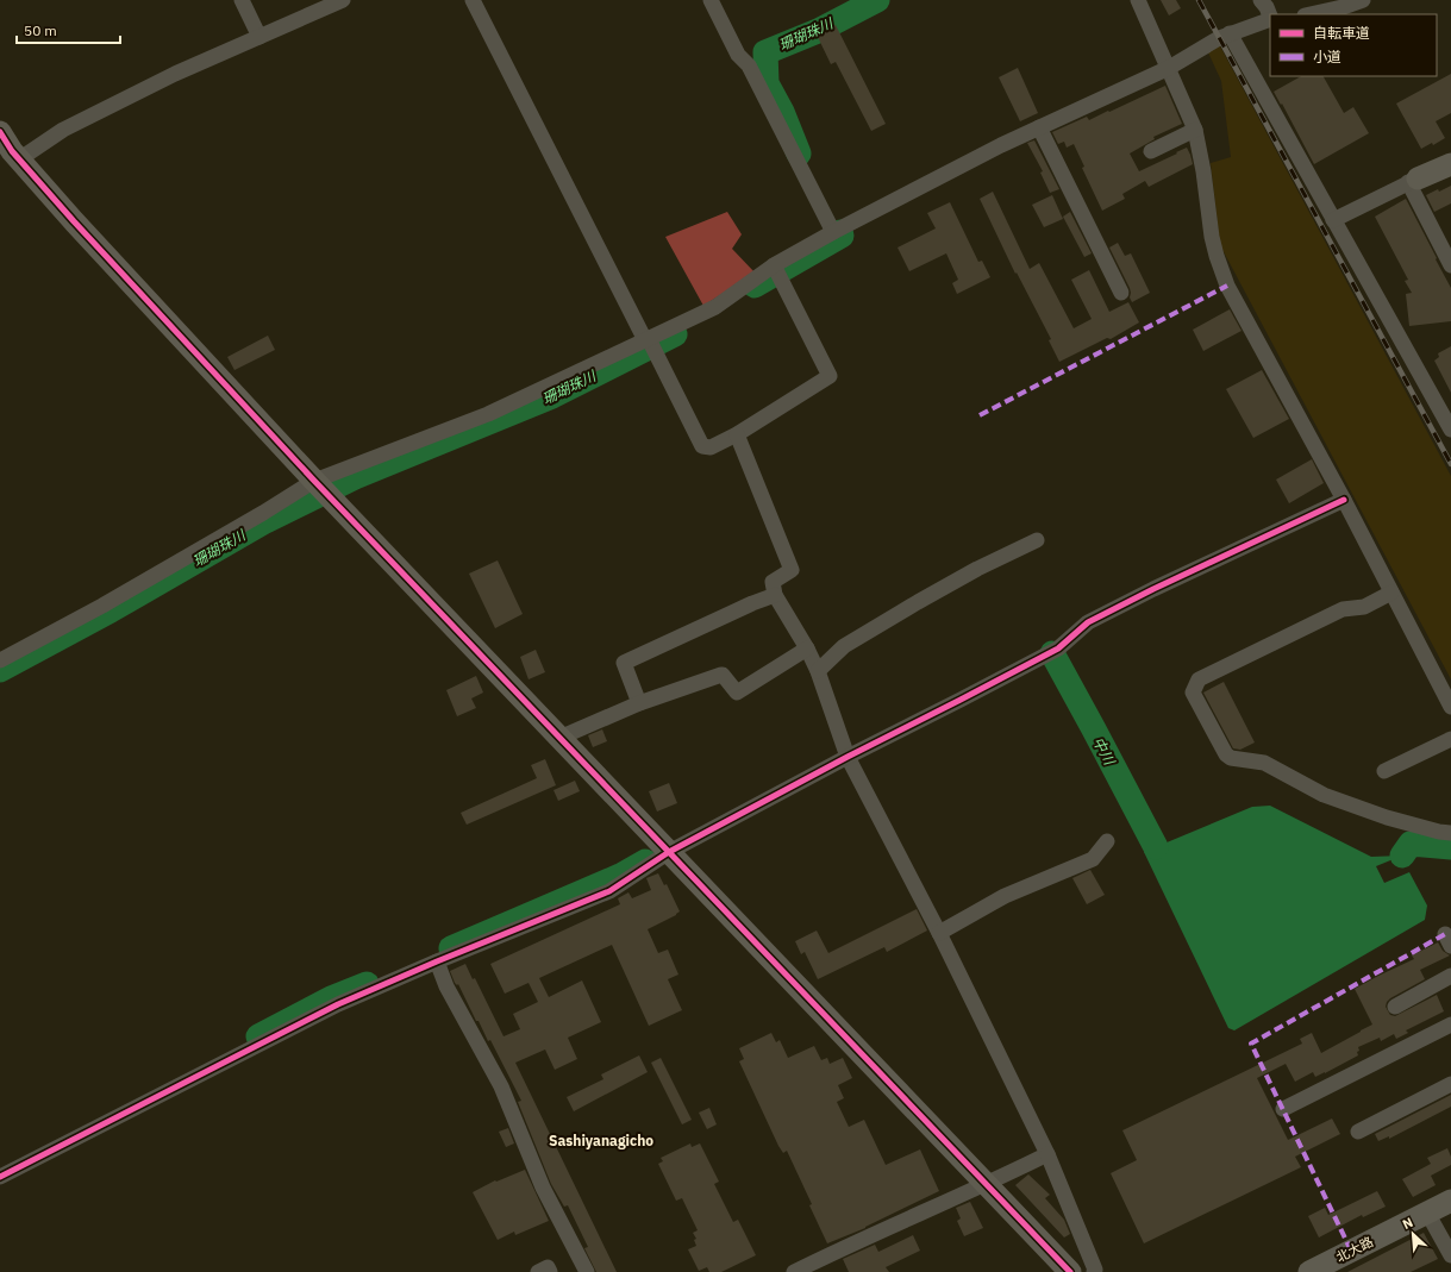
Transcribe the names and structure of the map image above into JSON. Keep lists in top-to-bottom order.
{
  "streets": {
    "street": ["北大路"]
  },
  "districts": ["Sashiyanagicho"],
  "water": ["珊瑚珠川", "中川"],
  "legend": ["自転車道", "小道"],
  "scale_bar": "50 m",
  "north": "top left"
}
